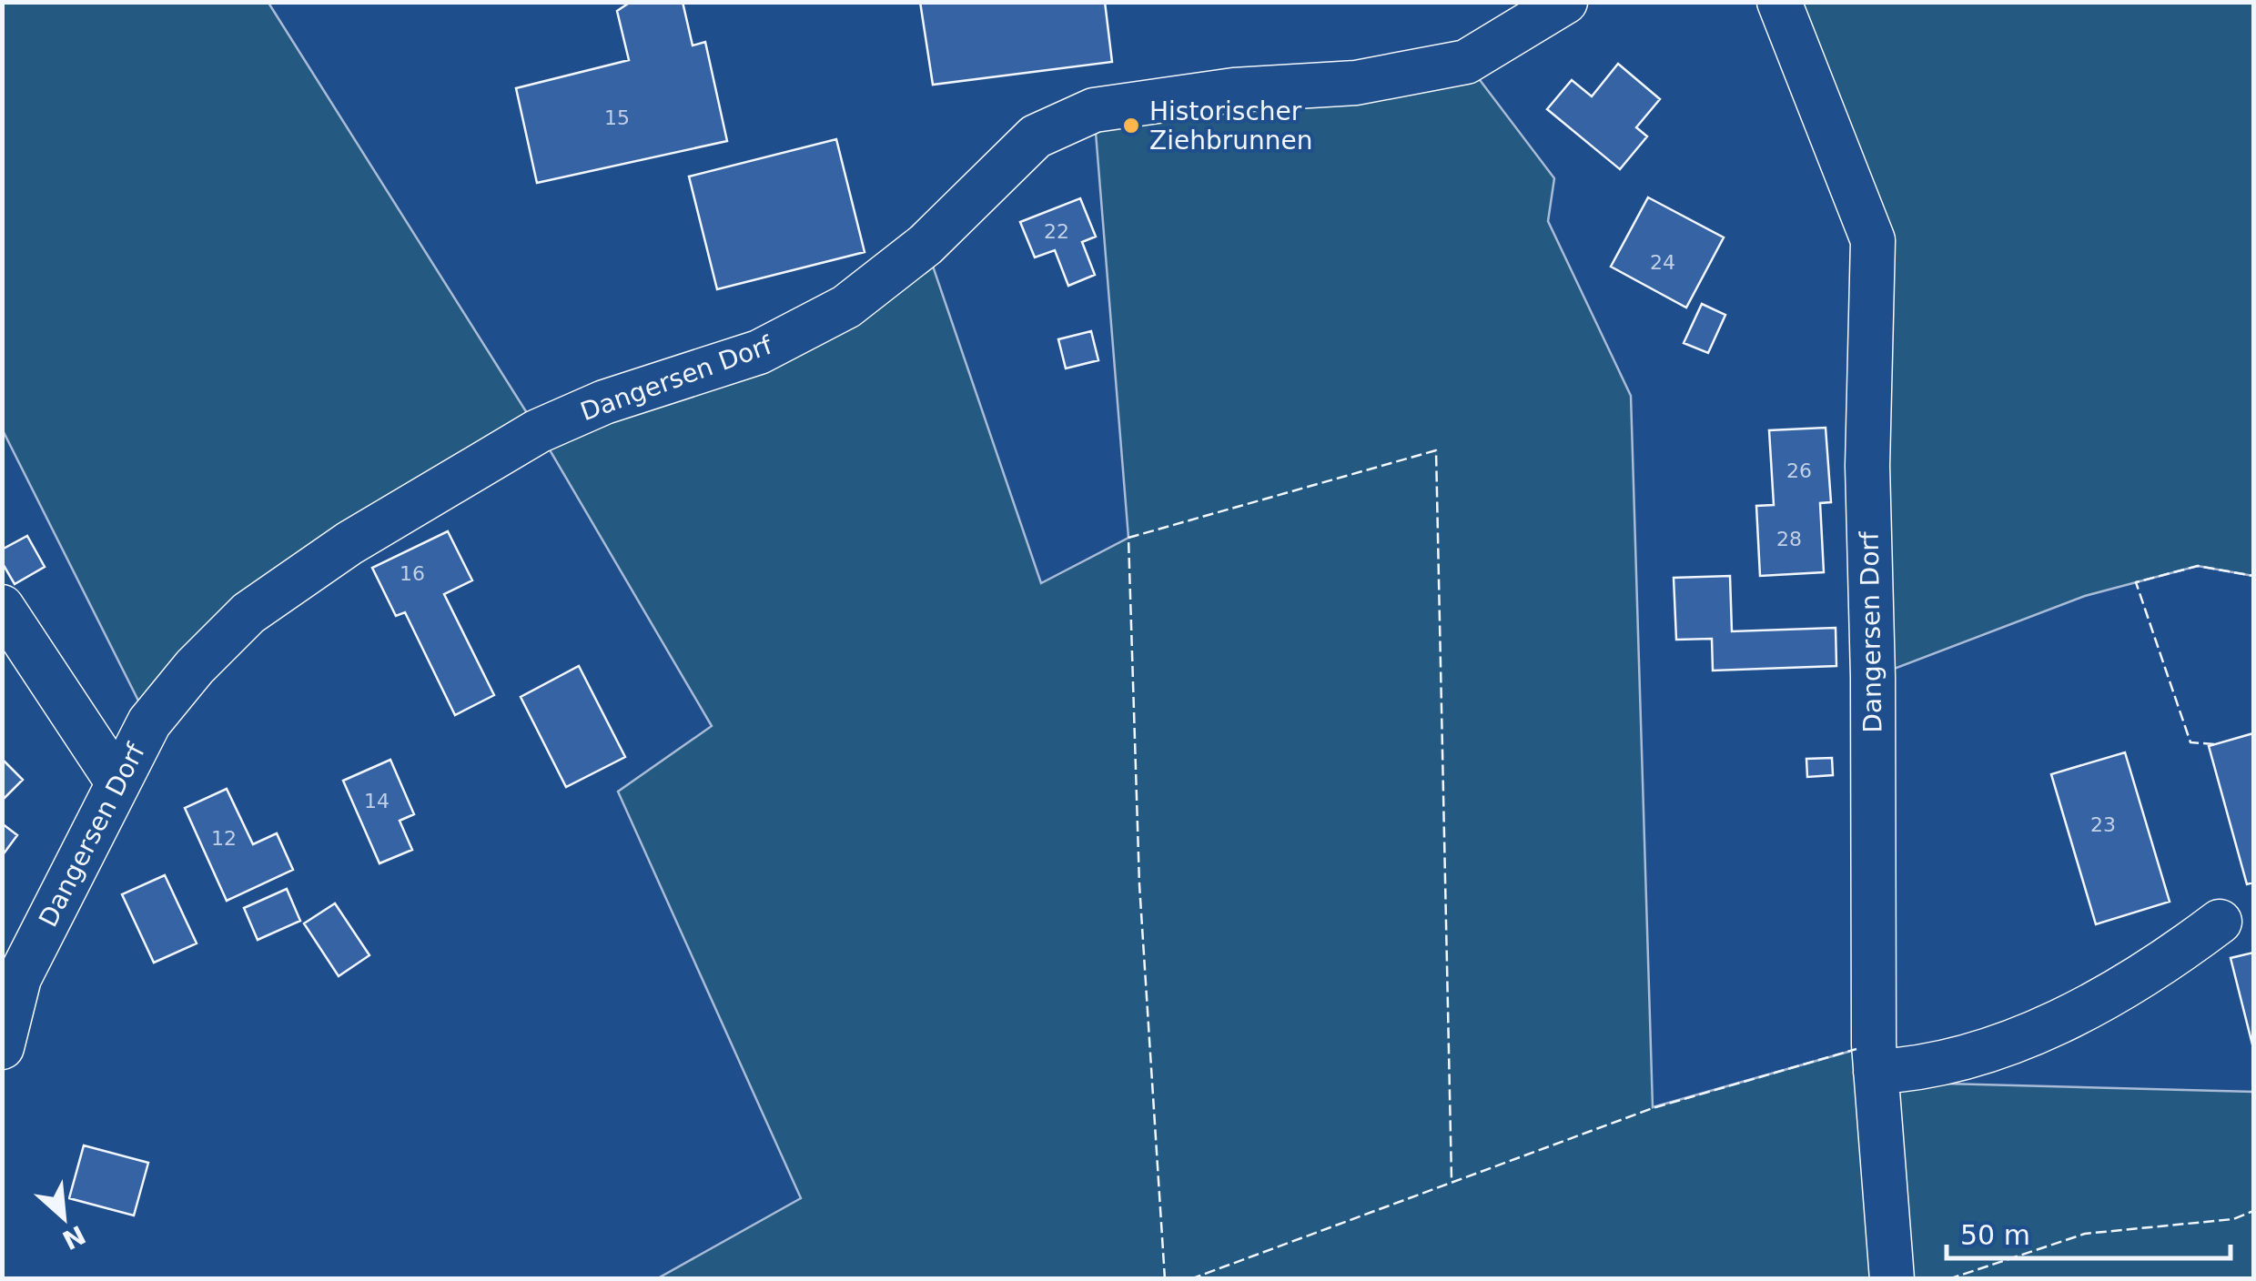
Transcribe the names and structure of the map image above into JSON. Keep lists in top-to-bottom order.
{
  "streets": {
    "street": ["Dangersen Dorf"]
  },
  "places": ["Historischer Ziehbrunnen"],
  "house_numbers": [
    "15",
    "22",
    "24",
    "26",
    "28",
    "16",
    "14",
    "23",
    "12"
  ],
  "scale_bar": "50 m",
  "north": "bottom right"
}
